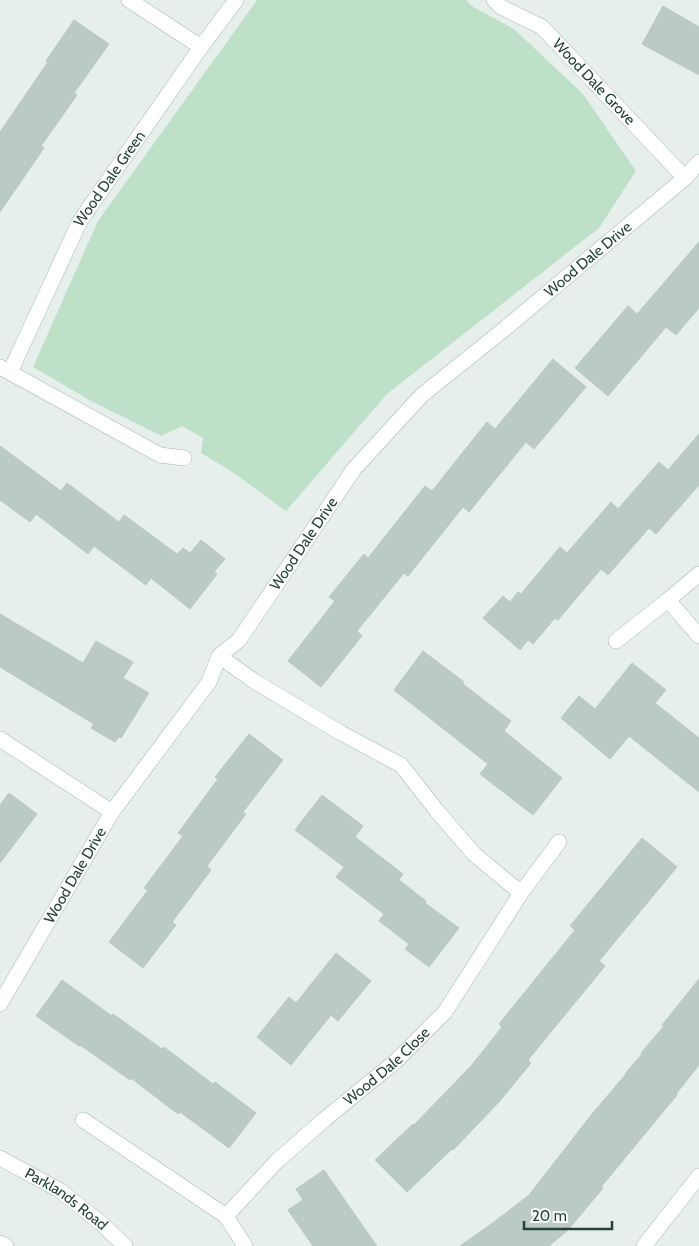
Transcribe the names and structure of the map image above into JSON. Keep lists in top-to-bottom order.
{
  "streets": {
    "street": [
      "Wood Dale Grove",
      "Wood Dale Green",
      "Wood Dale Drive",
      "Wood Dale Close",
      "Parklands Road"
    ]
  },
  "crossings": [
    ["Wood Dale Grove", "Wood Dale Drive"]
  ],
  "scale_bar": "20 m"
}
